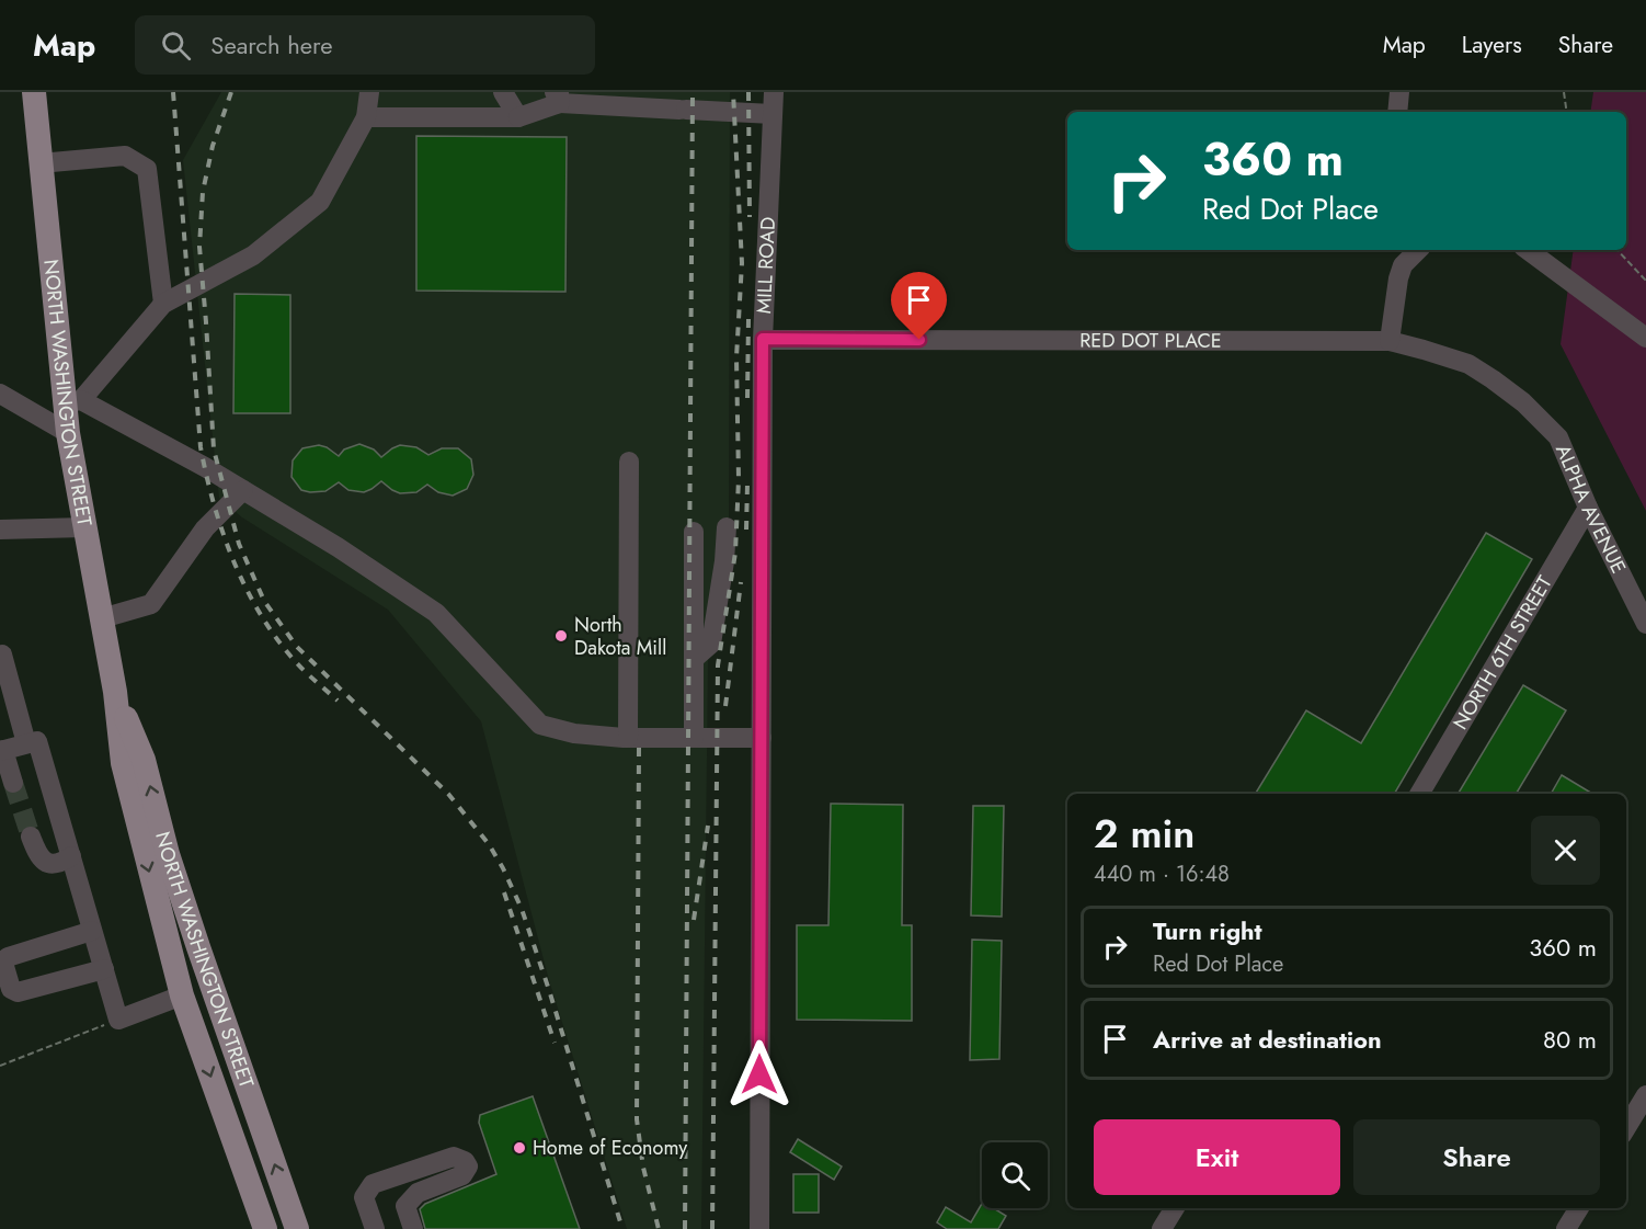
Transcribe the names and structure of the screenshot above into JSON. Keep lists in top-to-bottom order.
{
  "streets": {
    "main road": ["NORTH WASHINGTON STREET"],
    "street": [
      "MILL ROAD",
      "RED DOT PLACE",
      "ALPHA AVENUE",
      "NORTH 6TH STREET"
    ]
  },
  "crossings": [
    ["MILL ROAD", "RED DOT PLACE"],
    ["RED DOT PLACE", "ALPHA AVENUE"],
    ["ALPHA AVENUE", "NORTH 6TH STREET"]
  ],
  "places": ["North Dakota Mill", "Home of Economy"],
  "page": {
    "header": "Map",
    "search": "Search here",
    "nav": ["Map", "Layers", "Share"],
    "turn": ["360 m", "Red Dot Place"],
    "heading": ["2 min", "440 m · 16:48"],
    "list": [
      {
        "name": "Turn right",
        "note": "Red Dot Place",
        "value": "360 m"
      },
      {
        "name": "Arrive at destination",
        "value": "80 m"
      }
    ],
    "buttons": ["Exit", "Share"]
  }
}
